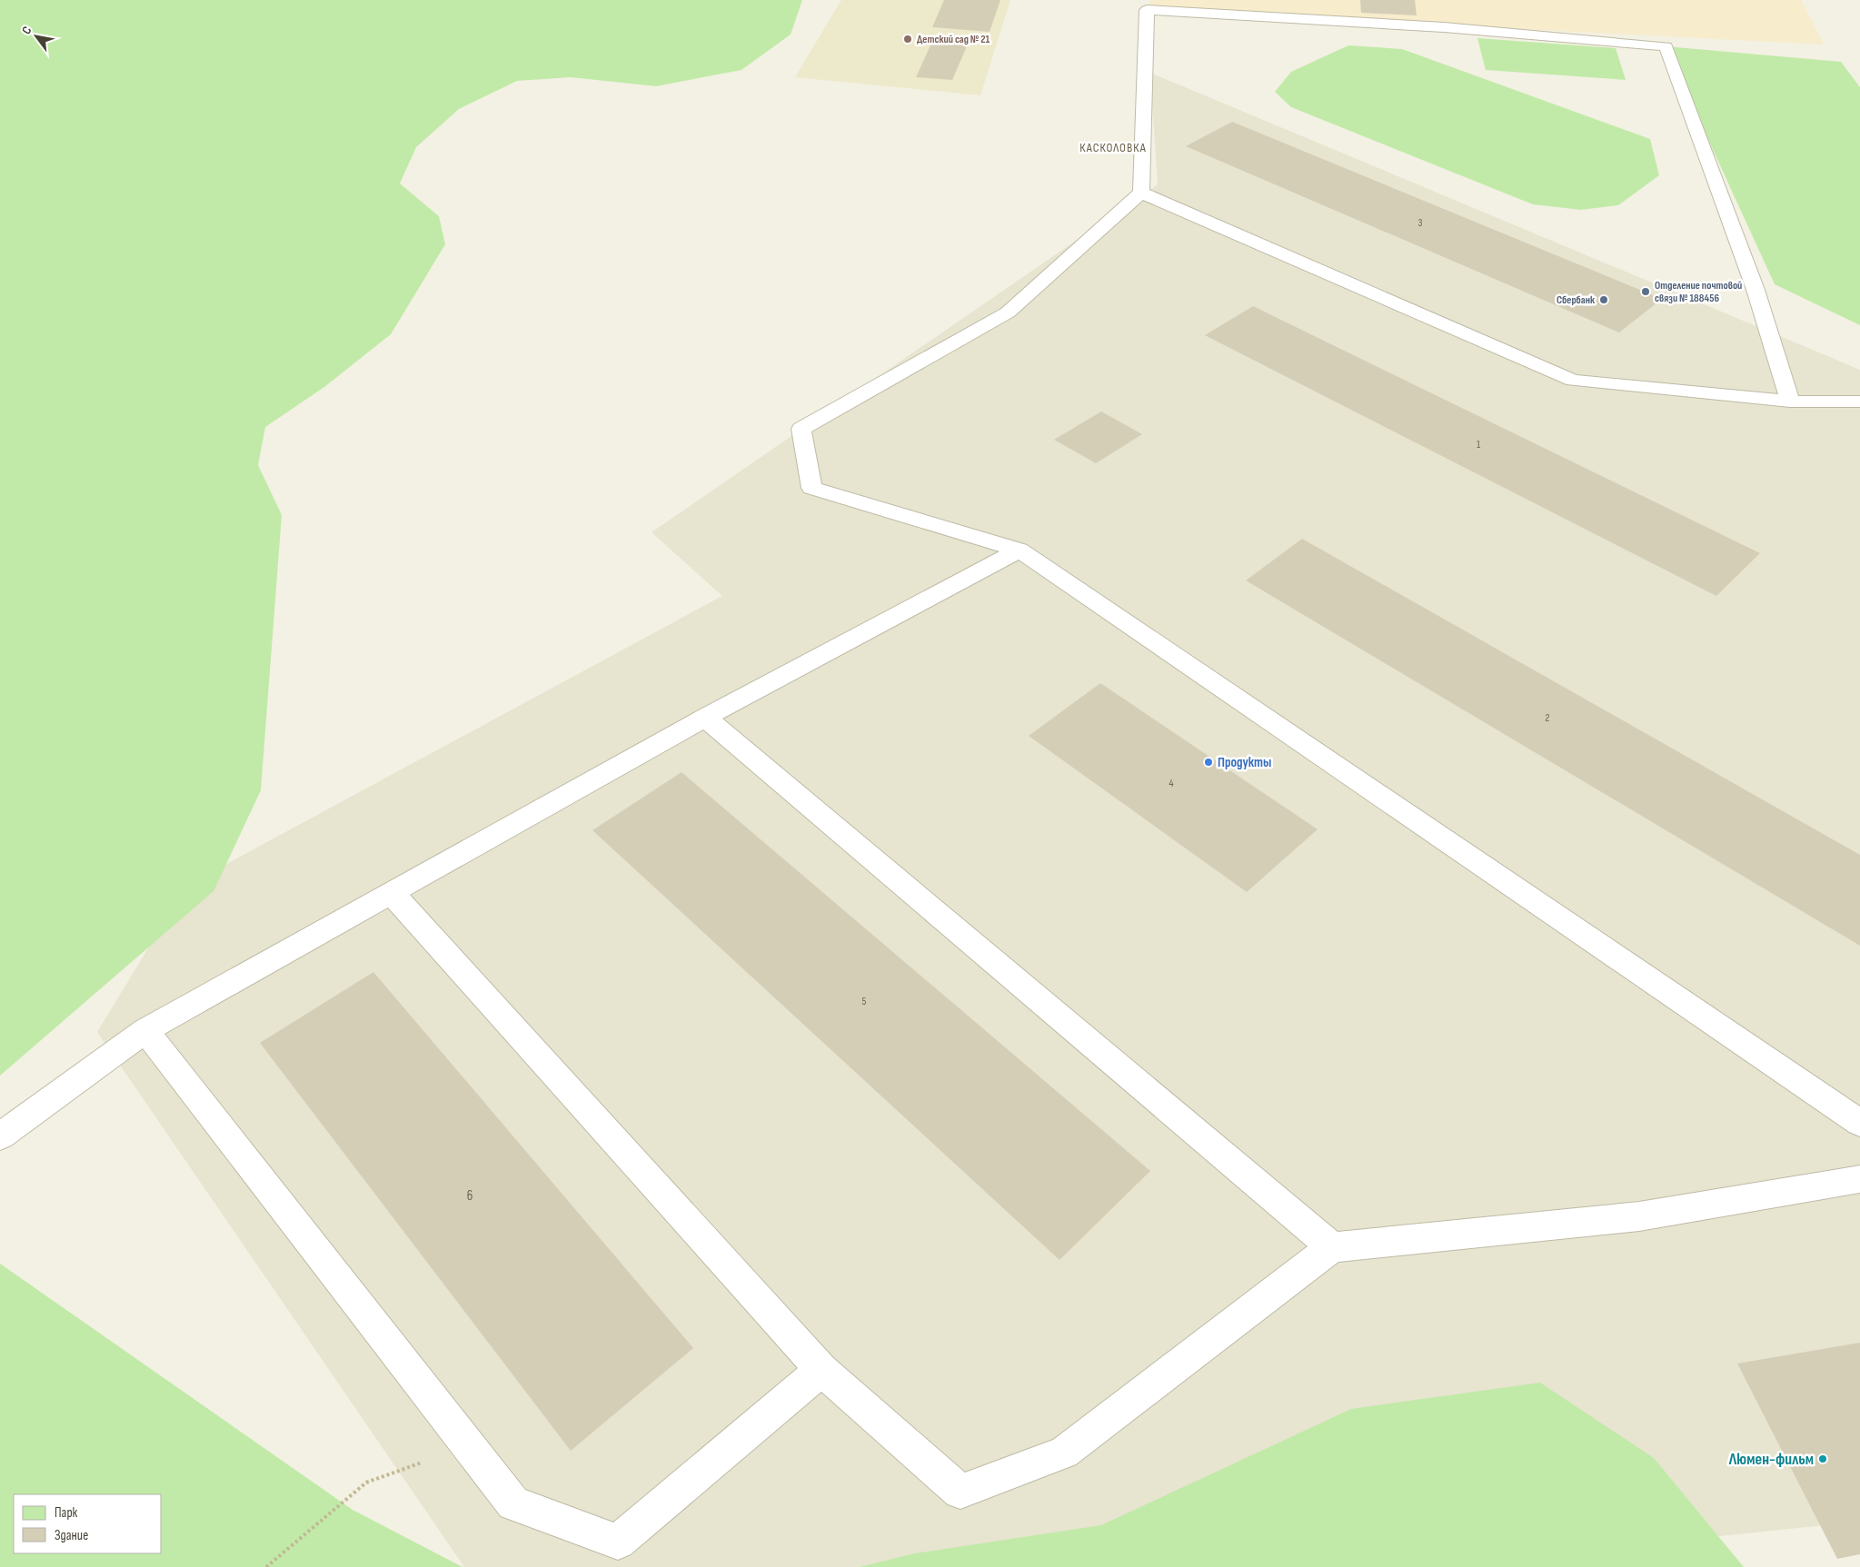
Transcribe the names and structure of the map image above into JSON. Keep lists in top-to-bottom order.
{
  "districts": ["КАСКОЛОВКА"],
  "places": [
    "Детский сад № 21",
    "Отделение почтовой связи № 188456",
    "Сбербанк",
    "Продукты",
    "Люмен-фильм"
  ],
  "house_numbers": [
    "3",
    "1",
    "2",
    "4",
    "5",
    "6"
  ],
  "legend": ["Парк", "Здание"],
  "north": "top left"
}
